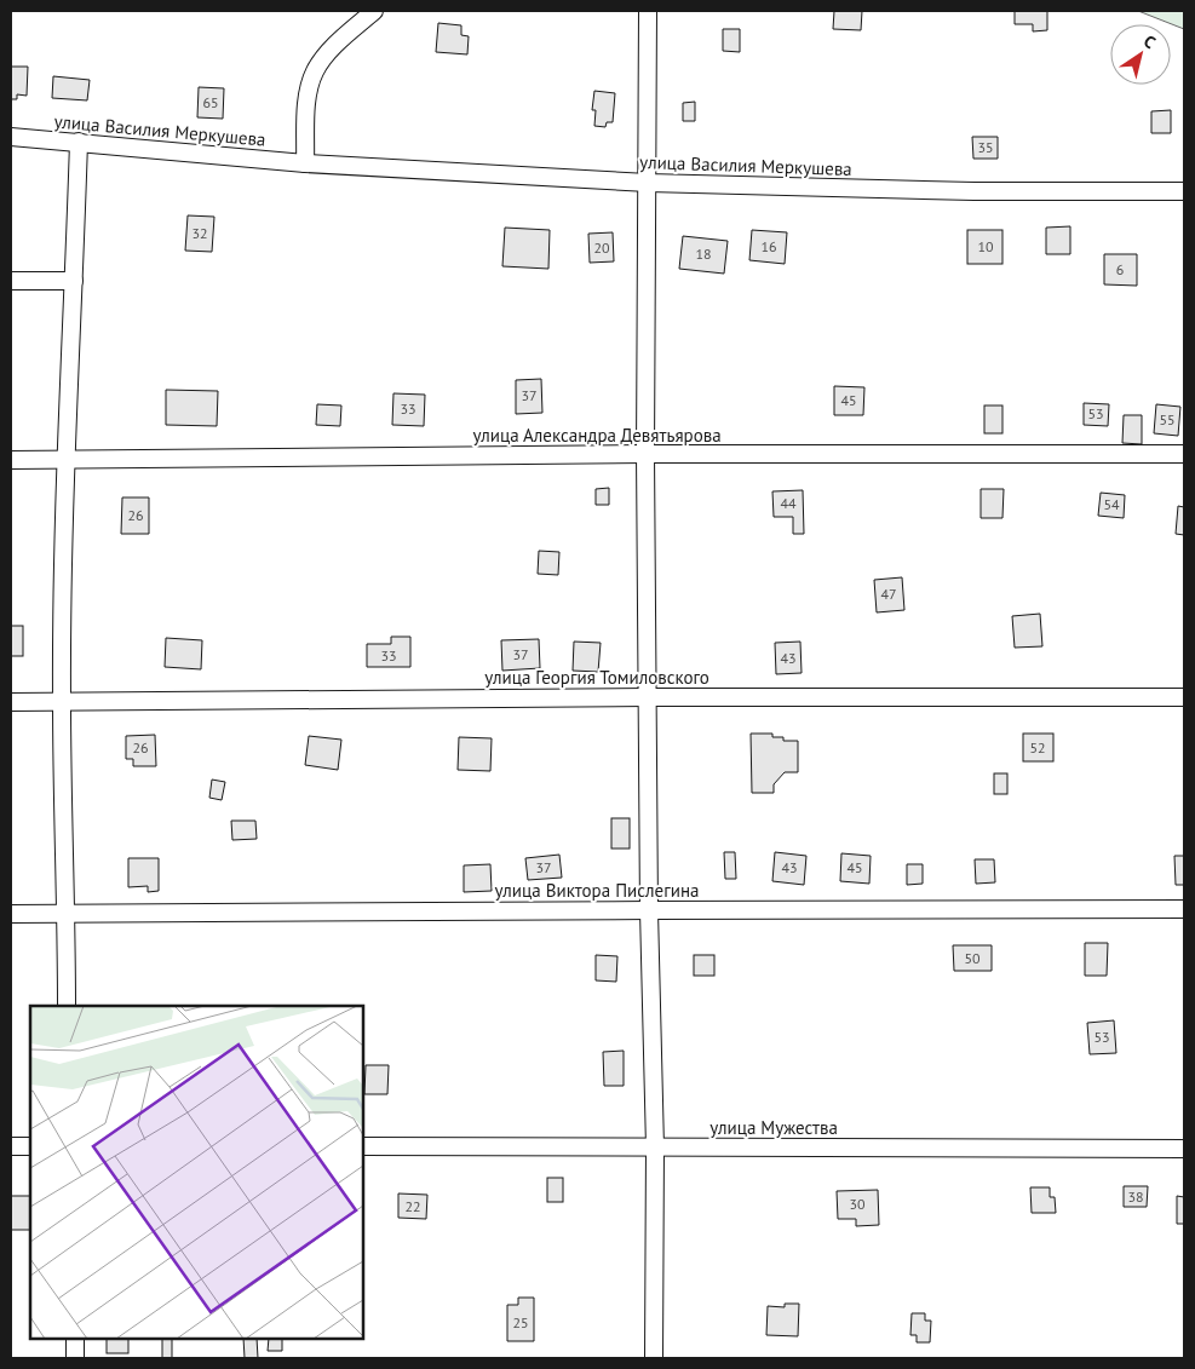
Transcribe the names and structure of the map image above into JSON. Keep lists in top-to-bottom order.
{
  "streets": {
    "street": [
      "улица Василия Меркушева",
      "улица Александра Девятьярова",
      "улица Георгия Томиловского",
      "улица Виктора Пислегина",
      "улица Мужества"
    ]
  },
  "house_numbers": [
    "65",
    "35",
    "32",
    "16",
    "10",
    "20",
    "18",
    "6",
    "37",
    "45",
    "33",
    "53",
    "55",
    "44",
    "54",
    "26",
    "47",
    "37",
    "33",
    "43",
    "26",
    "52",
    "37",
    "43",
    "45",
    "50",
    "53",
    "38",
    "30",
    "22",
    "25"
  ],
  "north": "top right"
}
